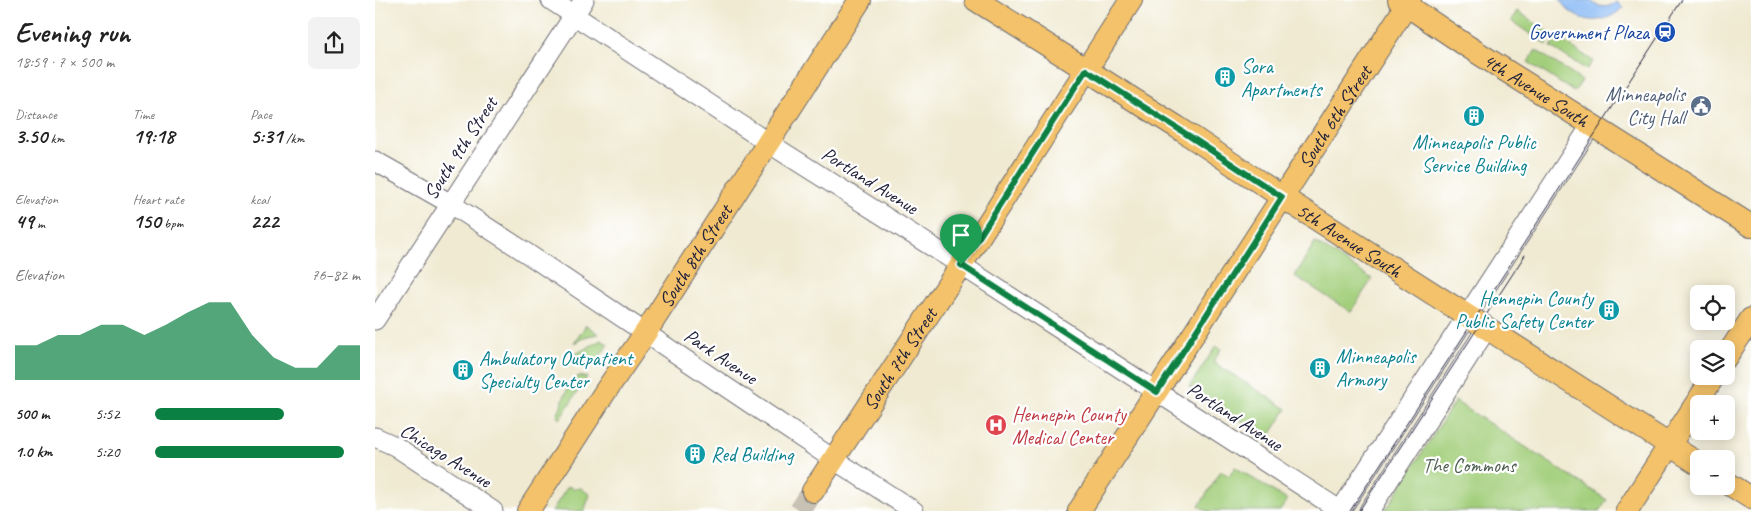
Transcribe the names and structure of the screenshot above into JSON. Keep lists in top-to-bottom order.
{
  "streets": {
    "main road": [
      "4th Avenue South",
      "South 6th Street",
      "5th Avenue South",
      "South 8th Street",
      "South 7th Street"
    ],
    "street": [
      "South 9th Street",
      "Portland Avenue",
      "Park Avenue",
      "Chicago Avenue"
    ]
  },
  "crossings": [
    ["4th Avenue South", "South 6th Street"],
    ["South 6th Street", "Portland Avenue"],
    ["South 6th Street", "5th Avenue South"],
    ["South 9th Street", "Portland Avenue"],
    ["South 9th Street", "Park Avenue"],
    ["Portland Avenue", "South 8th Street"],
    ["Portland Avenue", "South 7th Street"],
    ["5th Avenue South", "South 7th Street"],
    ["South 8th Street", "Park Avenue"],
    ["Park Avenue", "South 7th Street"]
  ],
  "parks": ["The Commons"],
  "places": {
    "station": ["Government Plaza"],
    "building": [
      "Sora Apartments",
      "Minneapolis Public Service Building",
      "Hennepin County Public Safety Center",
      "Minneapolis Armory",
      "Ambulatory Outpatient Specialty Center",
      "Red Building"
    ],
    "public building": ["Minneapolis City Hall"],
    "hospital": ["Hennepin County Medical Center"]
  },
  "page": {
    "heading": ["Evening run", "18:59 · 7 × 500 m"],
    "stats": [
      ["Distance", "3.50 km"],
      ["Time", "19:18"],
      ["Pace", "5:31 /km"],
      ["Elevation", "49 m"],
      ["Heart rate", "150 bpm"],
      ["kcal", "222"]
    ],
    "chart": ["Elevation", "76–82 m"],
    "map_buttons": ["+", "−"],
    "list": [
      {
        "name": "500 m",
        "note": "5:52"
      },
      {
        "name": "1.0 km",
        "note": "5:20"
      }
    ]
  }
}
